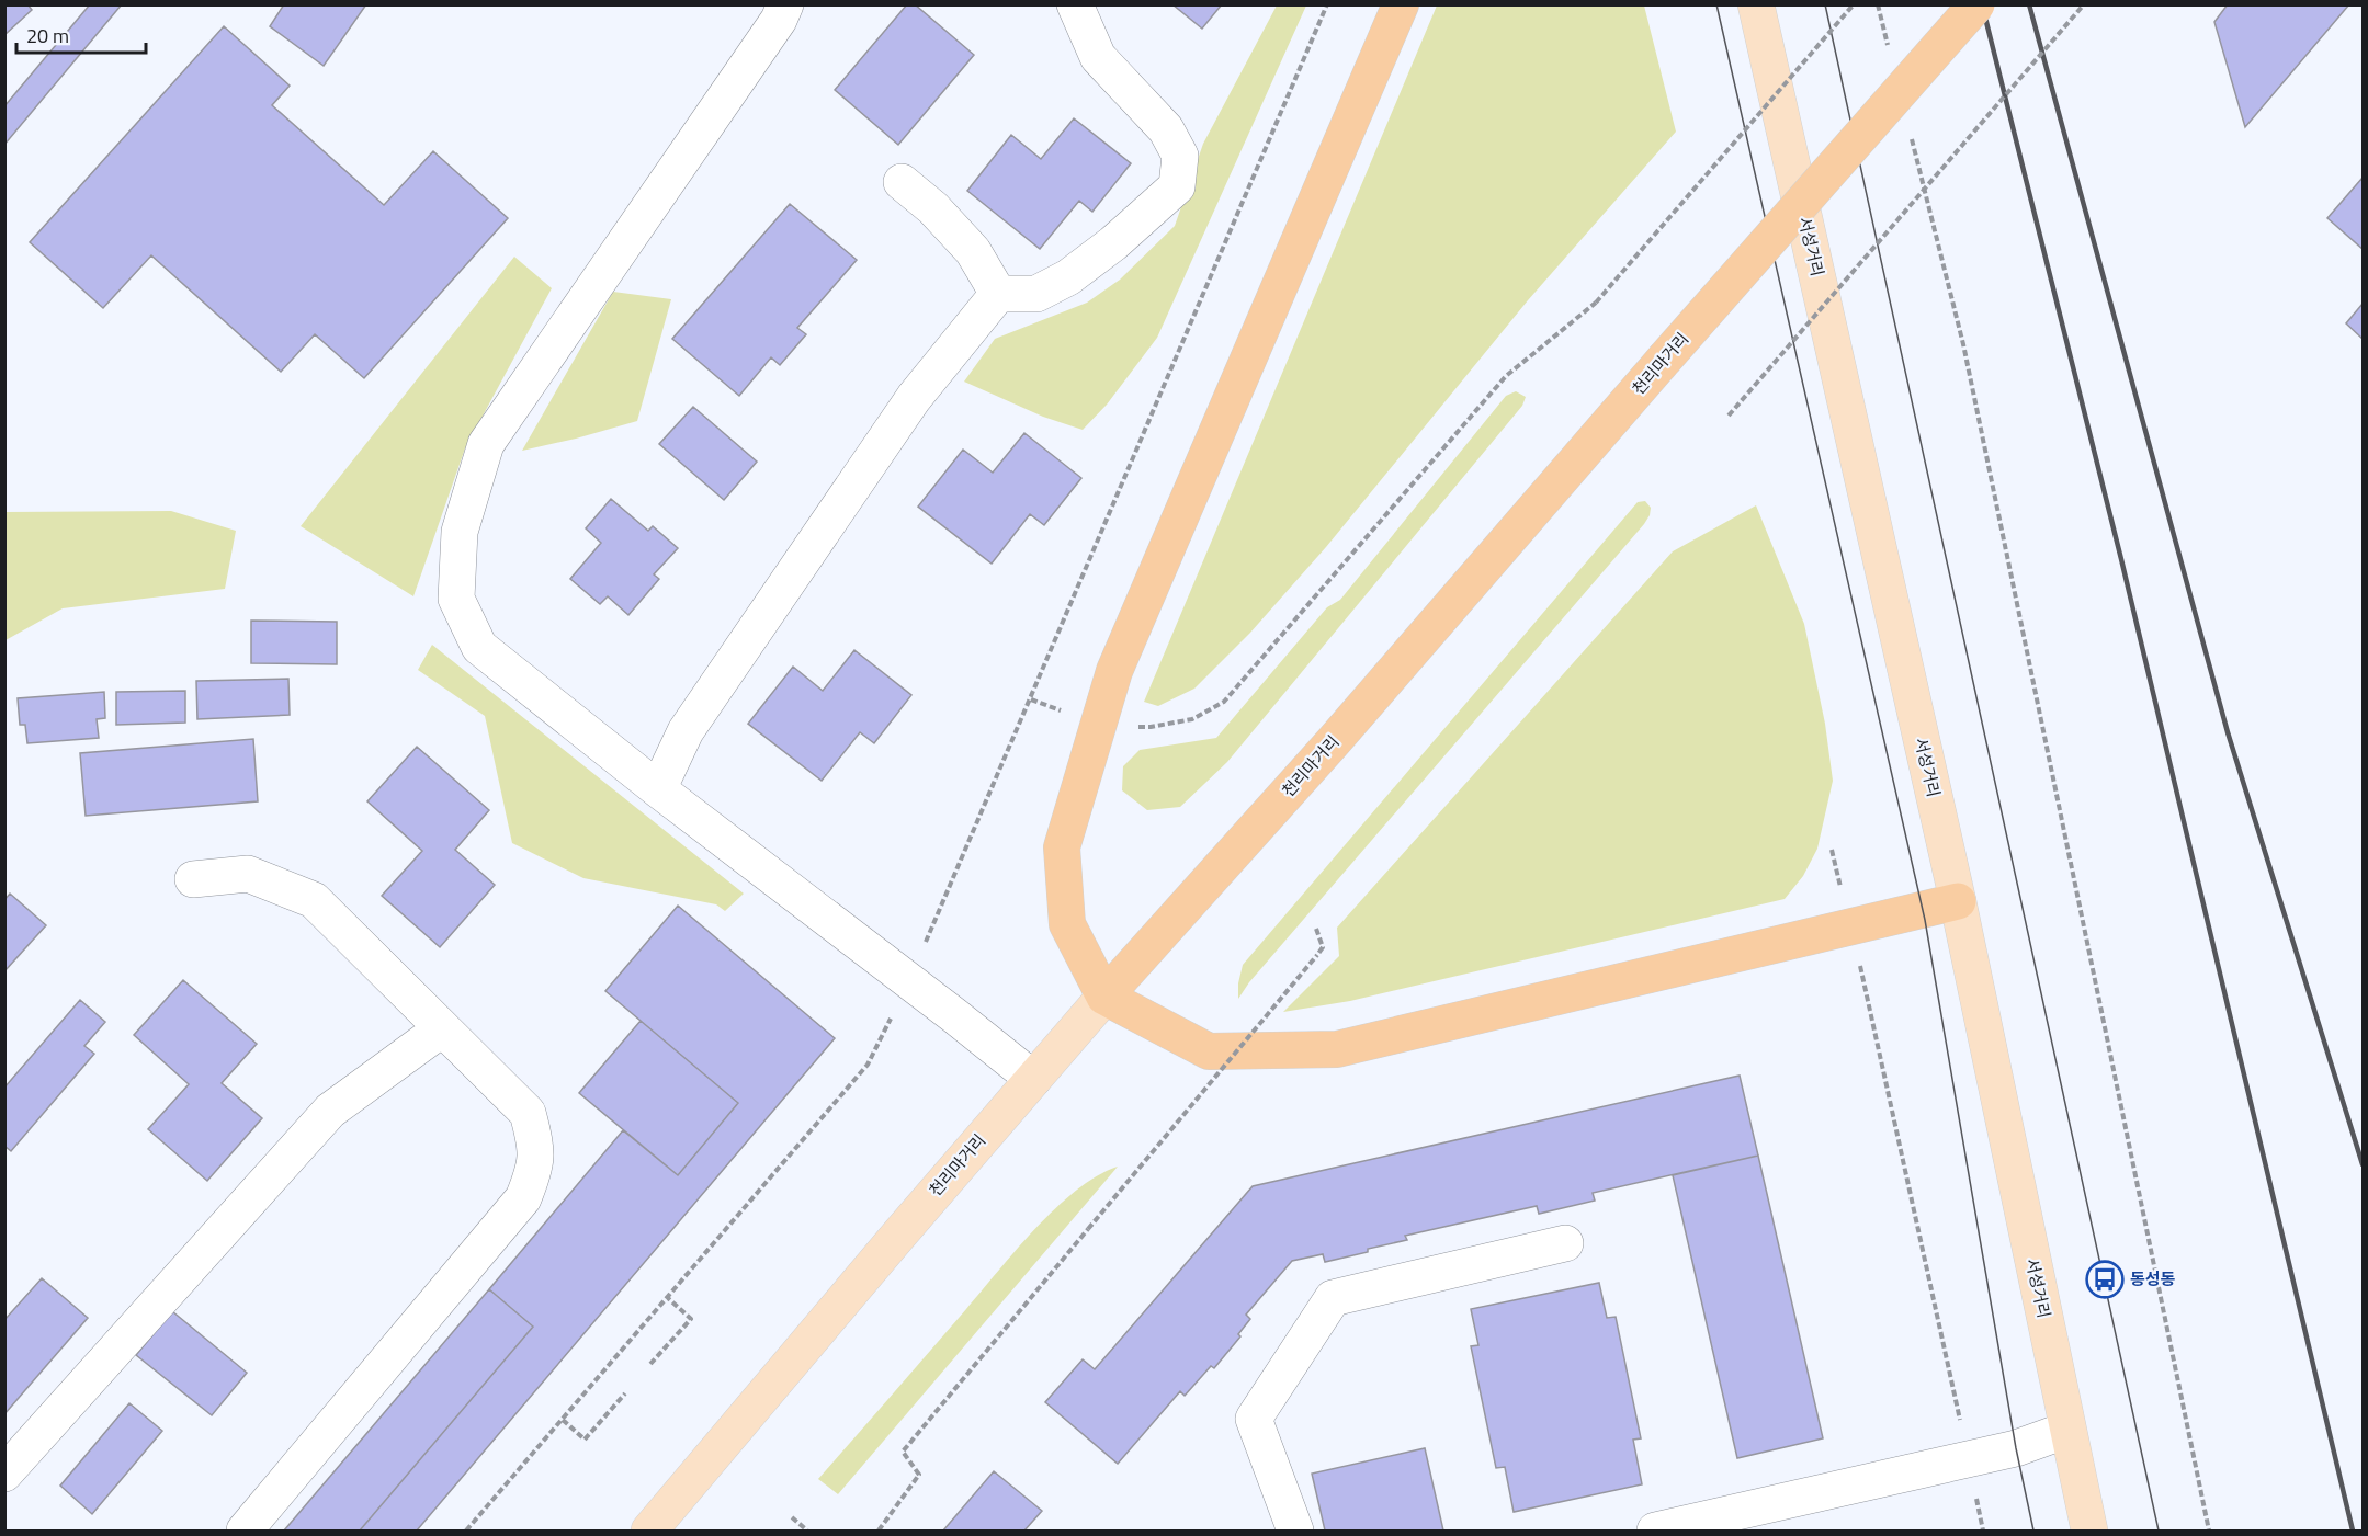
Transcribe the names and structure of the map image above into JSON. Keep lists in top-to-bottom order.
{
  "streets": {
    "highway": ["천리마거리"],
    "main road": ["서성거리"]
  },
  "places": {
    "bus stop": ["동성동"]
  },
  "scale_bar": "20 m"
}
